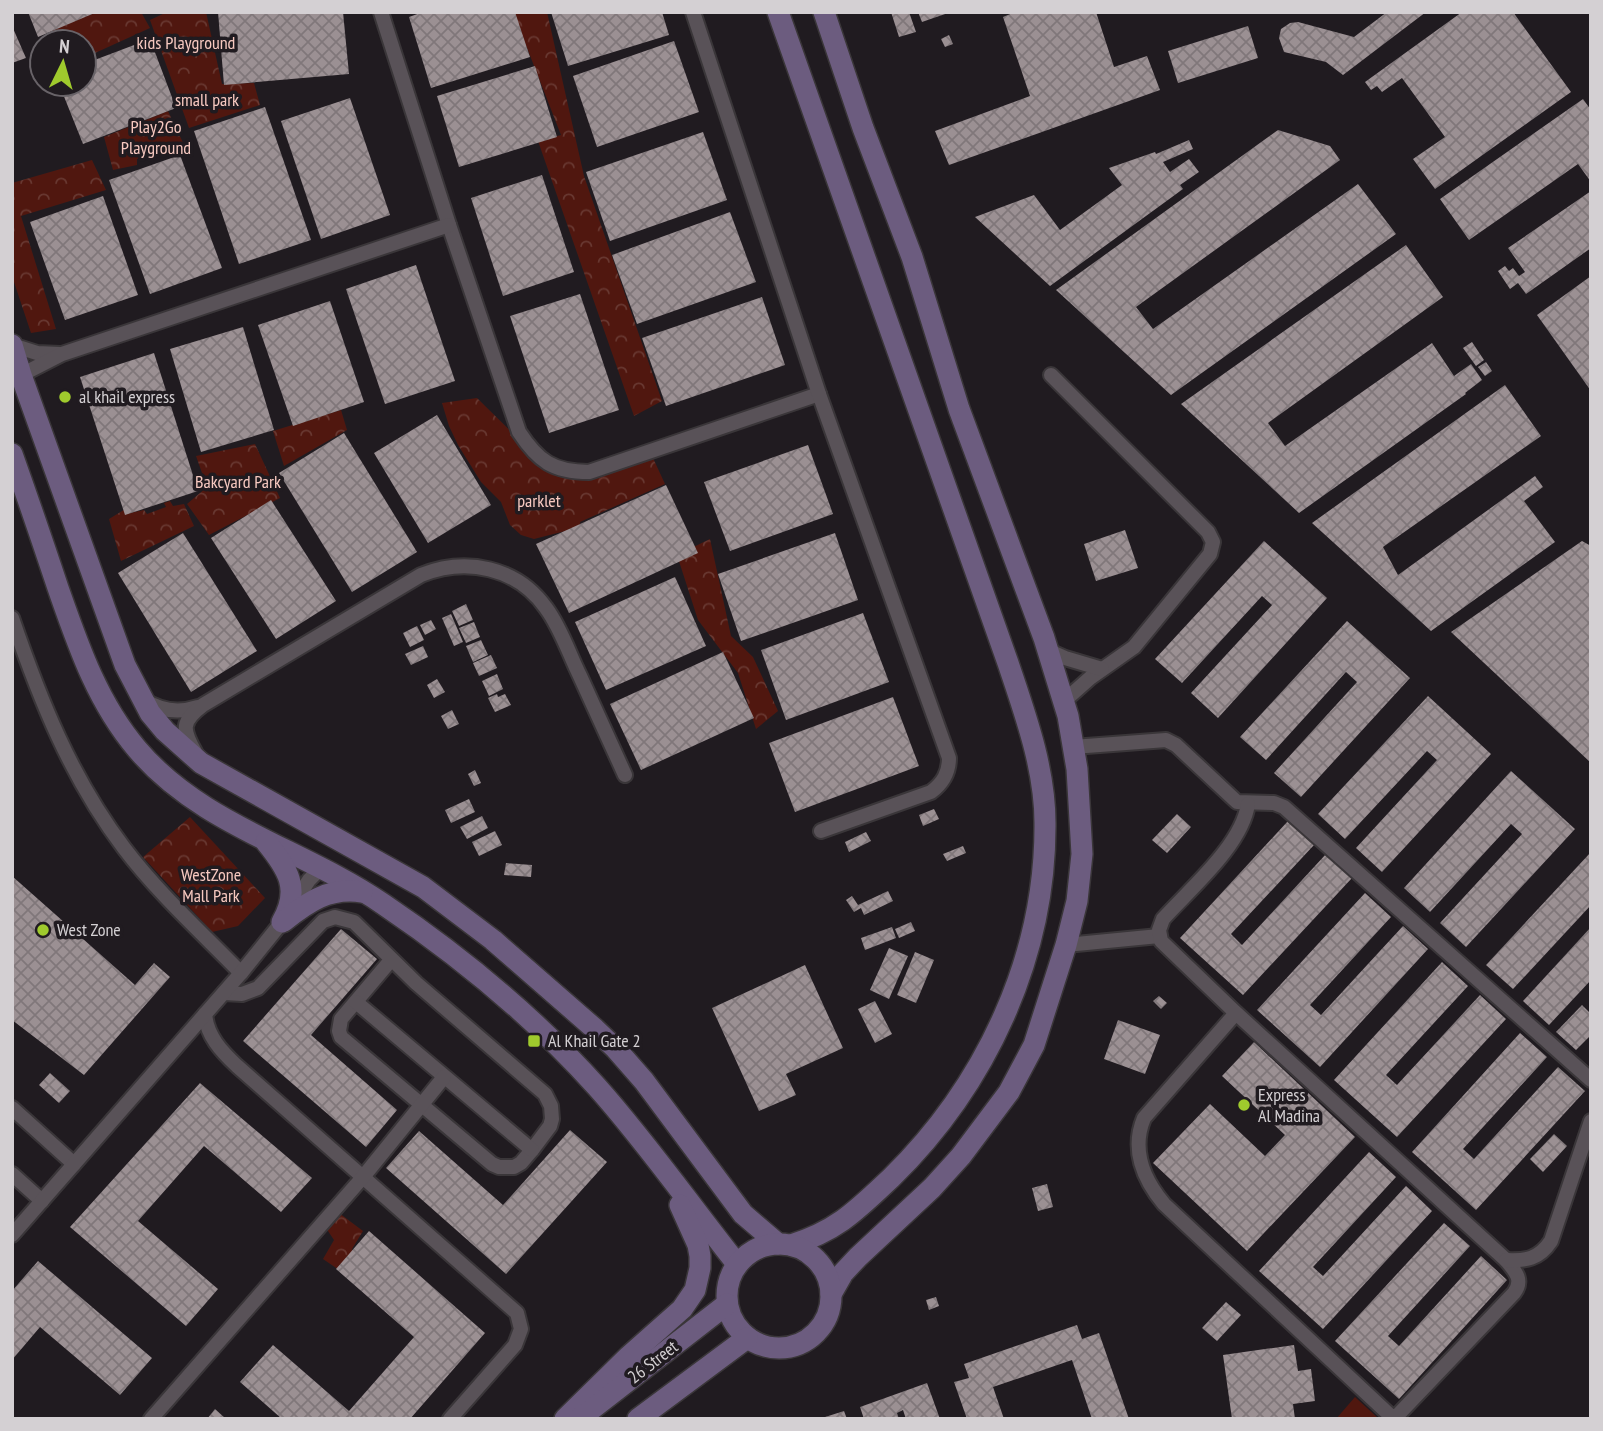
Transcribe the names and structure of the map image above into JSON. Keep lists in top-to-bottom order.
{
  "streets": {
    "street": ["26 Street"]
  },
  "parks": [
    "kids Playground",
    "small park",
    "Play2Go Playground",
    "Bakcyard Park",
    "parklet",
    "WestZone Mall Park"
  ],
  "places": {
    "other": ["al khail express", "West Zone", "Express Al Madina"],
    "transit": ["Al Khail Gate 2"]
  },
  "north": "top"
}
